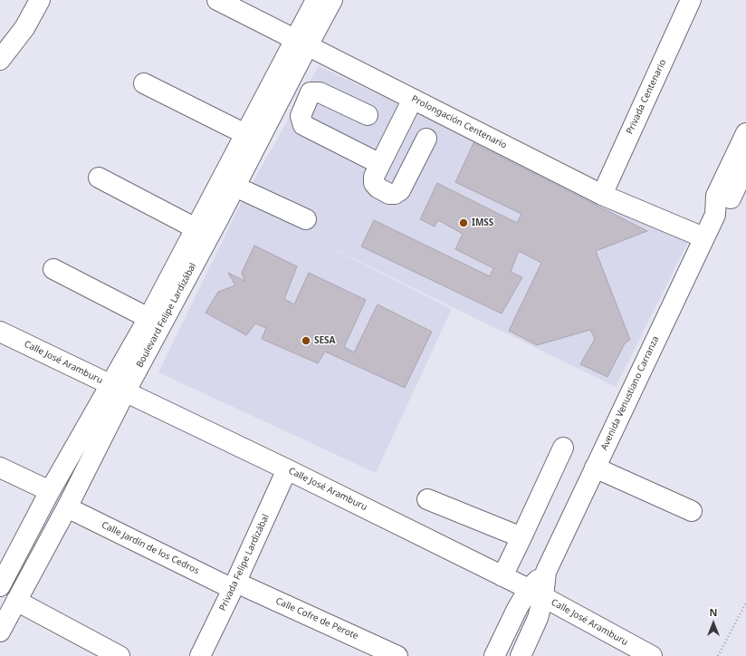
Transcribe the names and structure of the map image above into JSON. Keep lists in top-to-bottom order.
{
  "streets": {
    "street": [
      "Privada Centenario",
      "Prolongación Centenario",
      "Boulevard Felipe Lardizábal",
      "Calle José Aramburu",
      "Avenida Venustiano Carranza",
      "Calle Jardín de los Cedros",
      "Privada Felipe Lardizábal",
      "Calle Cofre de Perote"
    ]
  },
  "crossings": [
    ["Privada Centenario", "Prolongación Centenario"],
    ["Prolongación Centenario", "Boulevard Felipe Lardizábal"],
    ["Prolongación Centenario", "Avenida Venustiano Carranza"],
    ["Boulevard Felipe Lardizábal", "Calle José Aramburu"],
    ["Boulevard Felipe Lardizábal", "Calle Jardín de los Cedros"],
    ["Calle José Aramburu", "Avenida Venustiano Carranza"],
    ["Calle José Aramburu", "Privada Felipe Lardizábal"],
    ["Calle Jardín de los Cedros", "Privada Felipe Lardizábal"],
    ["Calle Jardín de los Cedros", "Calle Cofre de Perote"],
    ["Privada Felipe Lardizábal", "Calle Cofre de Perote"]
  ],
  "places": ["IMSS", "SESA"],
  "north": "top"
}
